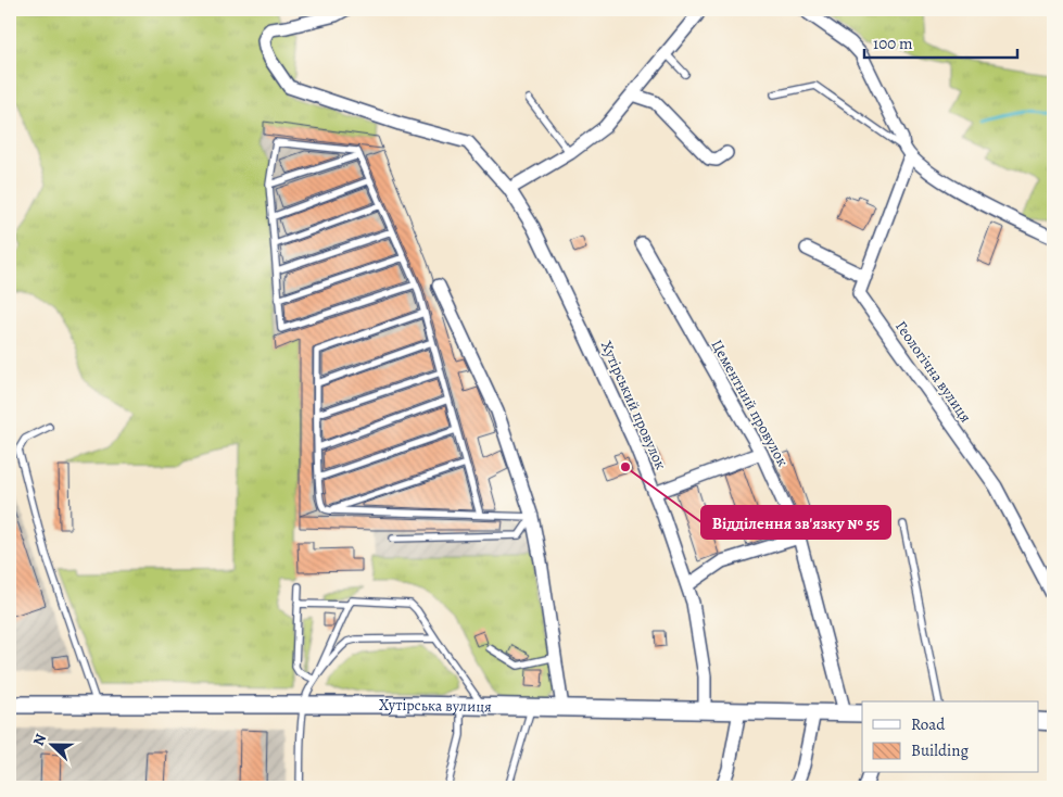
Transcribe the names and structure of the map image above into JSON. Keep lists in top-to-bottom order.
{
  "streets": {
    "main road": ["Хутірська вулиця"],
    "street": ["Геологічна вулиця", "Цементний провулок", "Хутірський провулок"]
  },
  "crossings": [
    ["Цементний провулок", "Хутірська вулиця"],
    ["Хутірський провулок", "Хутірська вулиця"]
  ],
  "places": ["Відділення зв'язку № 55"],
  "legend": ["Road", "Building"],
  "scale_bar": "100 m",
  "north": "left"
}
